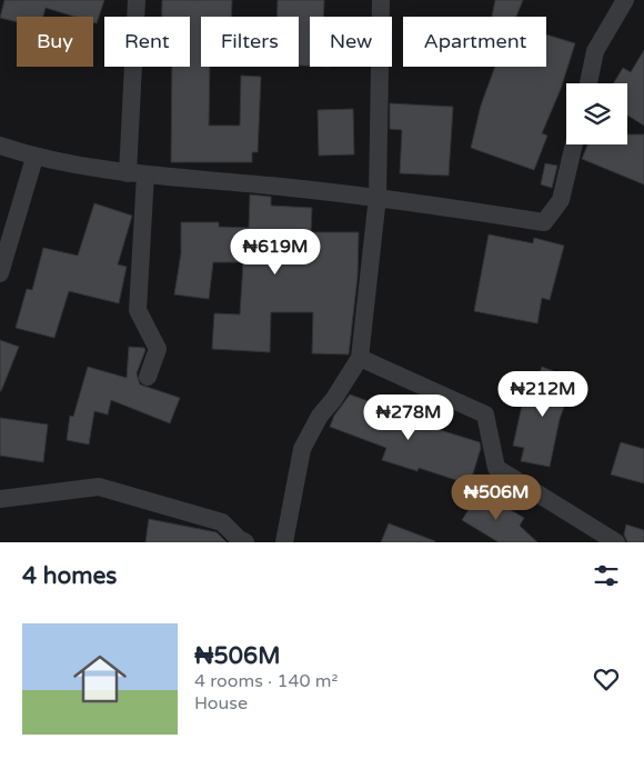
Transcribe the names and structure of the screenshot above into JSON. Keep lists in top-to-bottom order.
{
  "page": {
    "chip": [
      "Buy",
      "Rent",
      "Filters",
      "New",
      "Apartment"
    ],
    "price": [
      "₦619M",
      "₦212M",
      "₦278M",
      "₦506M"
    ],
    "heading": "4 homes",
    "list": [
      {
        "name": "₦506M",
        "note": "4 rooms · 140 m² · House"
      }
    ]
  }
}
